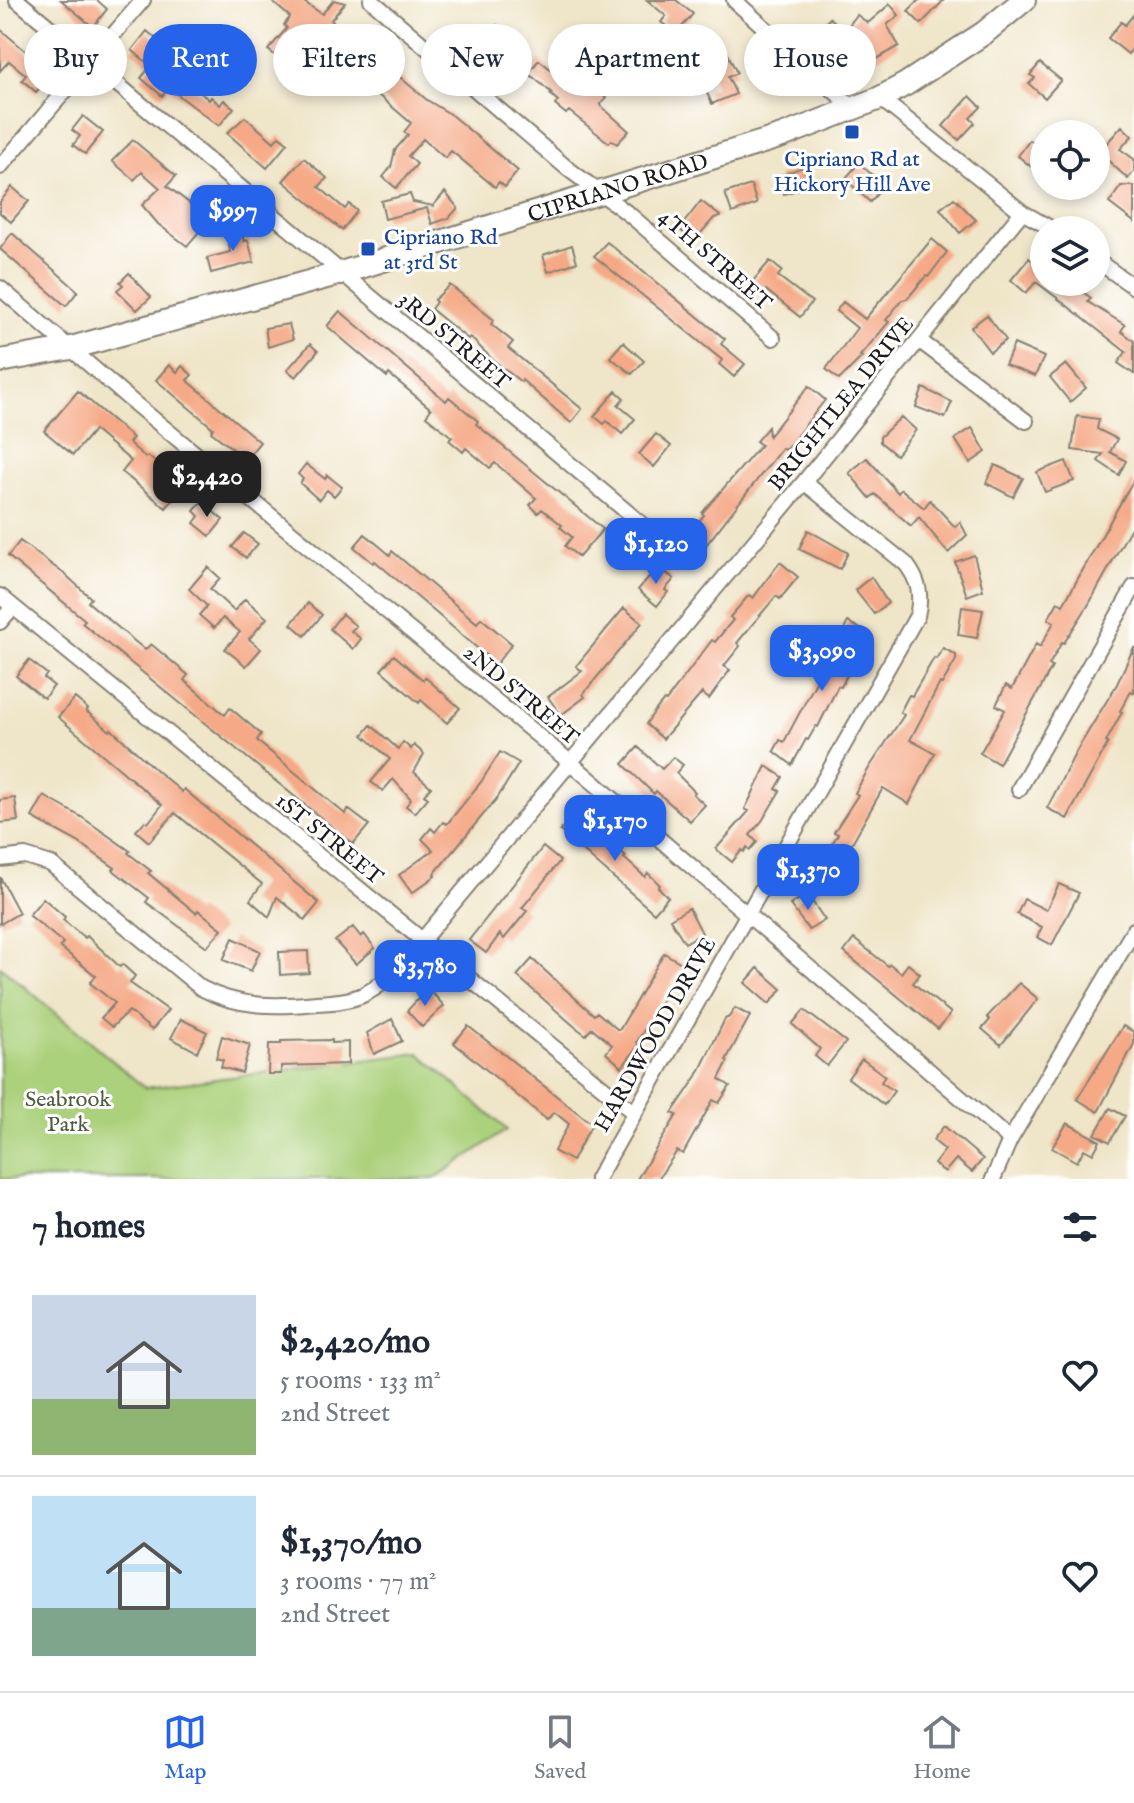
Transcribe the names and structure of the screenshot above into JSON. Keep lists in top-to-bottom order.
{
  "streets": {
    "street": [
      "CIPRIANO ROAD",
      "4TH STREET",
      "3RD STREET",
      "BRIGHTLEA DRIVE",
      "2ND STREET",
      "1ST STREET",
      "HARDWOOD DRIVE"
    ]
  },
  "crossings": [
    ["CIPRIANO ROAD", "4TH STREET"],
    ["CIPRIANO ROAD", "3RD STREET"],
    ["CIPRIANO ROAD", "2ND STREET"],
    ["BRIGHTLEA DRIVE", "2ND STREET"],
    ["BRIGHTLEA DRIVE", "1ST STREET"],
    ["BRIGHTLEA DRIVE", "HARDWOOD DRIVE"],
    ["2ND STREET", "HARDWOOD DRIVE"],
    ["1ST STREET", "HARDWOOD DRIVE"]
  ],
  "parks": ["Seabrook Park"],
  "places": {
    "transit": ["Cipriano Rd at Hickory Hill Ave", "Cipriano Rd at 3rd St"]
  },
  "page": {
    "chip": [
      "Buy",
      "Rent",
      "Filters",
      "New",
      "Apartment",
      "House"
    ],
    "price": [
      "$997",
      "$2,420",
      "$1,120",
      "$3,090",
      "$1,170",
      "$1,370",
      "$3,780"
    ],
    "heading": "7 homes",
    "list": [
      {
        "name": "$2,420/mo",
        "note": "5 rooms · 133 m² · 2nd Street"
      },
      {
        "name": "$1,370/mo",
        "note": "3 rooms · 77 m² · 2nd Street"
      }
    ],
    "tabs": ["Map", "Saved", "Home"]
  }
}
